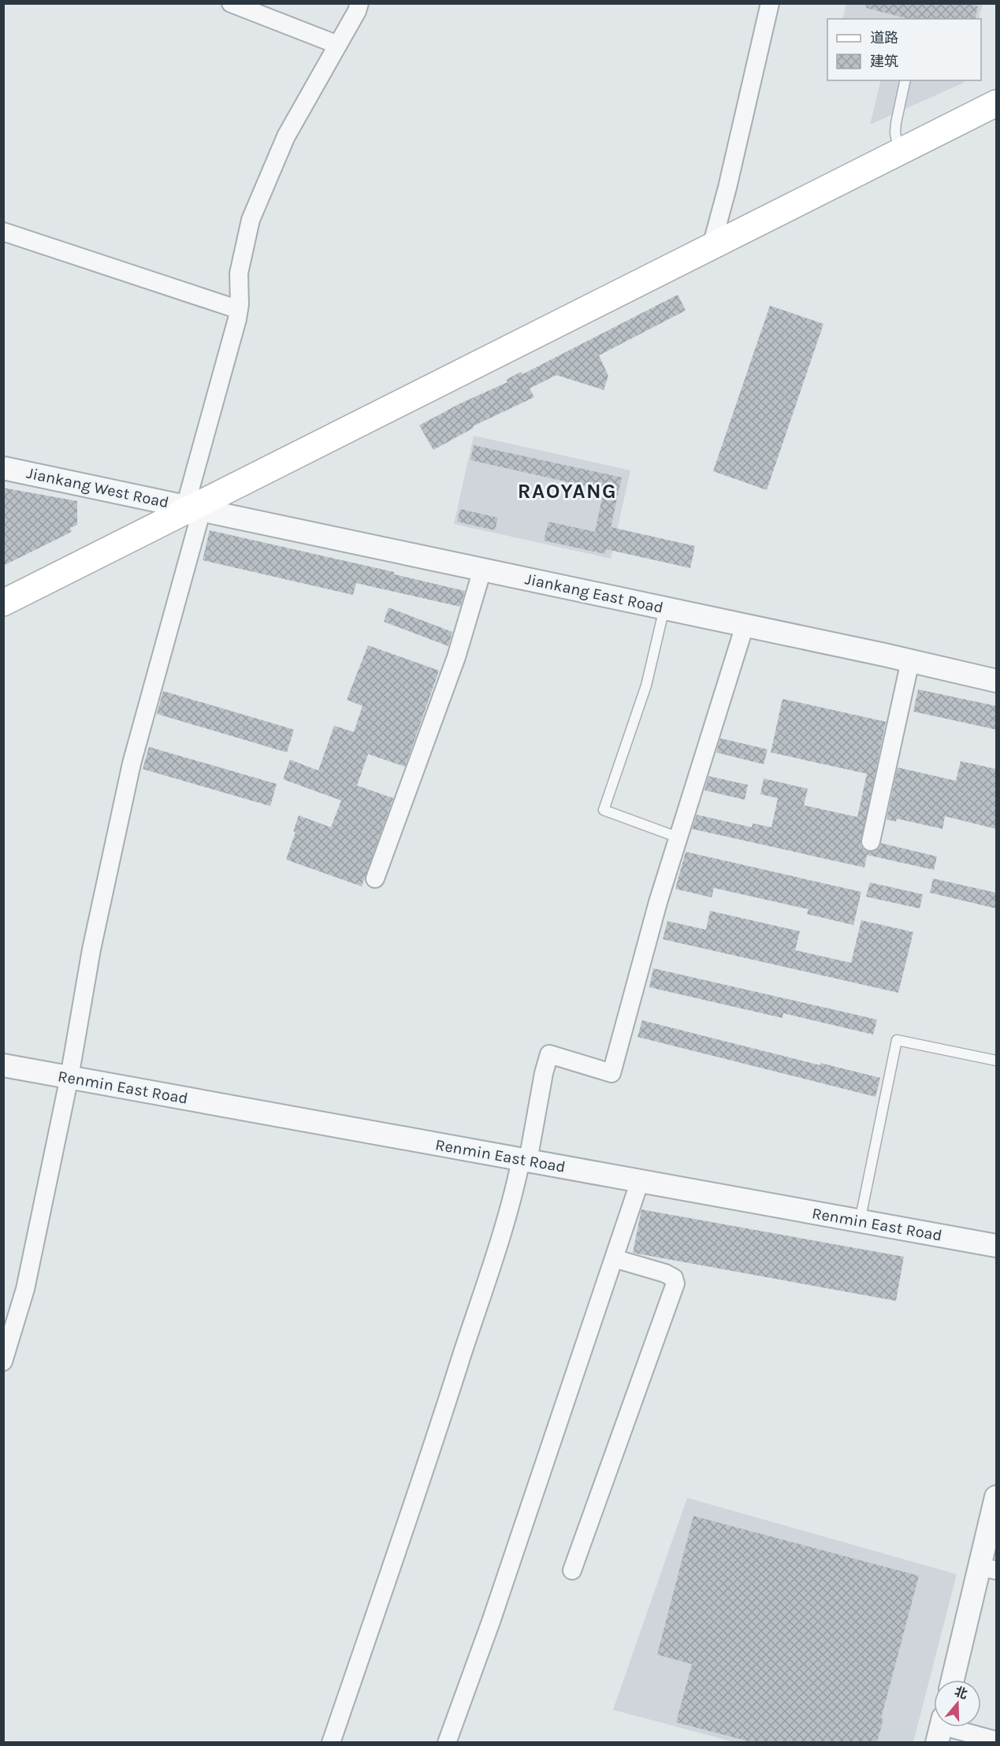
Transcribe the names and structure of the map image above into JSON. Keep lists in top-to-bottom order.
{
  "streets": {
    "street": ["Jiankang West Road", "Jiankang East Road", "Renmin East Road"]
  },
  "crossings": [
    ["Jiankang West Road", "Jiankang East Road"]
  ],
  "districts": ["RAOYANG"],
  "legend": ["道路", "建筑"],
  "north": "top"
}
